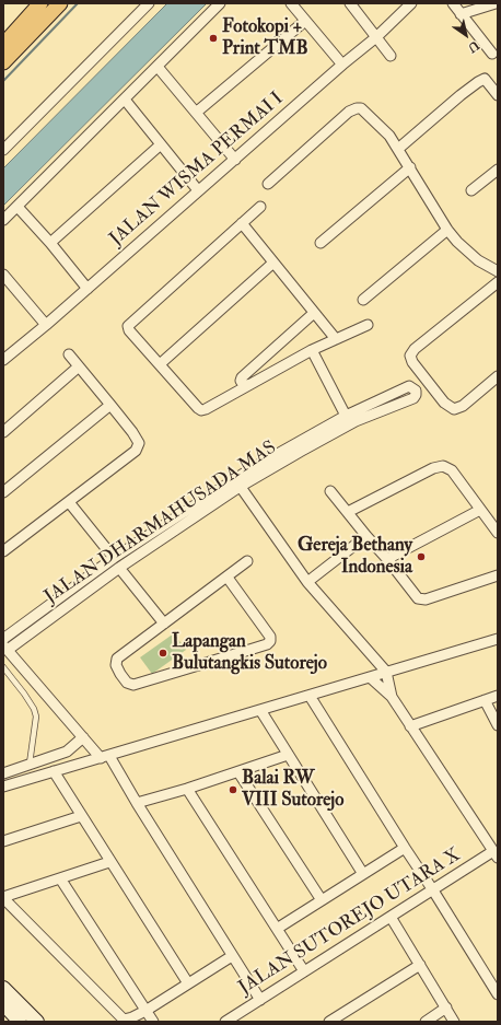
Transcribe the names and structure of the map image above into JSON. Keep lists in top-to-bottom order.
{
  "streets": {
    "street": ["JALAN WISMA PERMAI I", "JALAN DHARMAHUSADA MAS", "JALAN SUTOREJO UTARA X"]
  },
  "places": [
    "Fotokopi + Print TMB",
    "Gereja Bethany Indonesia",
    "Lapangan Bulutangkis Sutorejo",
    "Balai RW VIII Sutorejo"
  ],
  "north": "bottom right"
}
